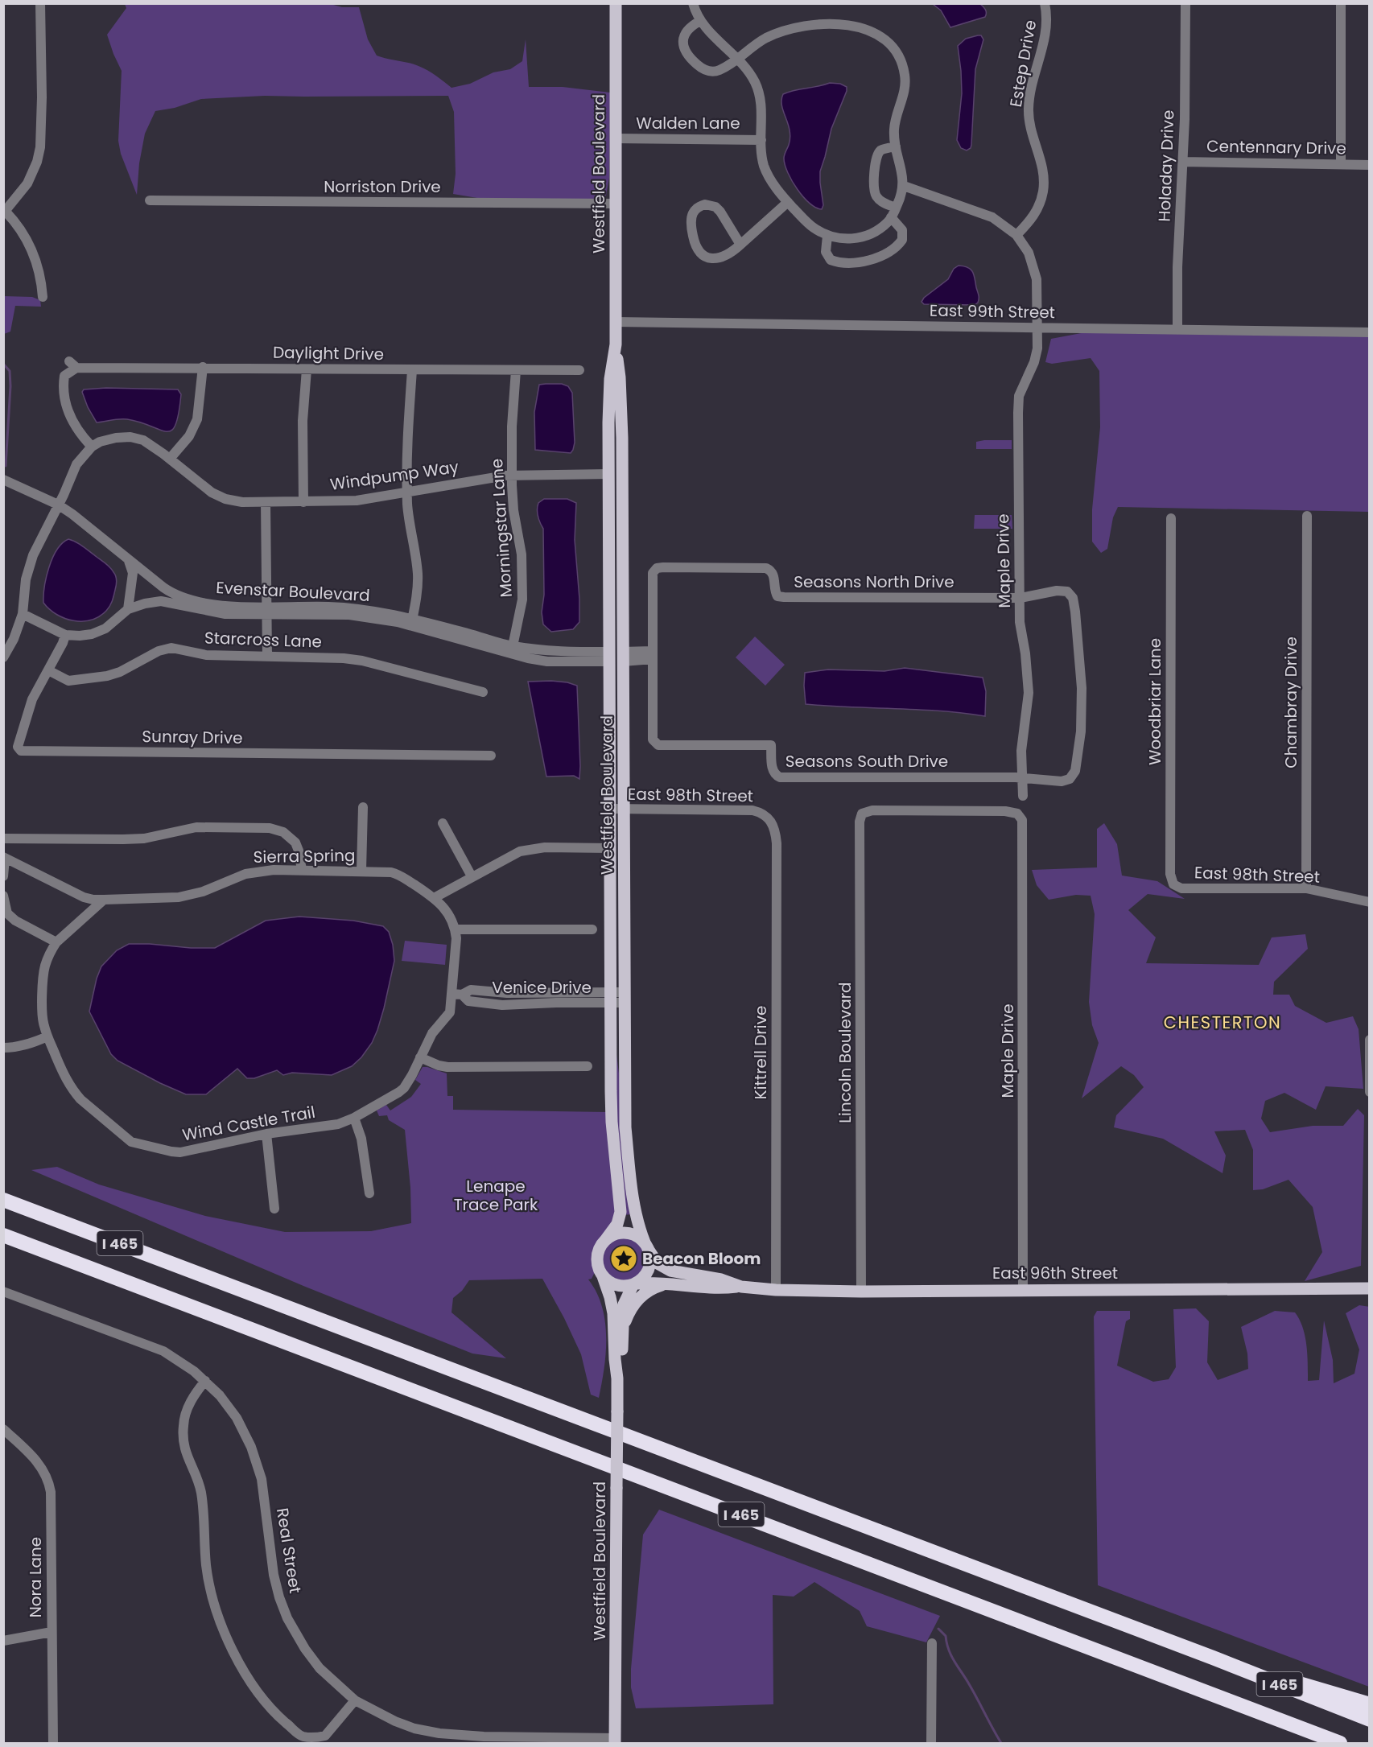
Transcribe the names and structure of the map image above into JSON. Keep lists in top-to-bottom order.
{
  "streets": {
    "highway": ["I 465"],
    "main road": ["Westfield Boulevard", "East 96th Street"],
    "street": [
      "Estep Drive",
      "Walden Lane",
      "Centennary Drive",
      "Holaday Drive",
      "Norriston Drive",
      "East 99th Street",
      "Daylight Drive",
      "Windpump Way",
      "Morningstar Lane",
      "Maple Drive",
      "Seasons North Drive",
      "Evenstar Boulevard",
      "Starcross Lane",
      "Woodbriar Lane",
      "Chambray Drive",
      "Sunray Drive",
      "Seasons South Drive",
      "East 98th Street",
      "Sierra Spring",
      "Venice Drive",
      "Kittrell Drive",
      "Lincoln Boulevard",
      "Wind Castle Trail",
      "Real Street",
      "Nora Lane"
    ]
  },
  "crossings": [
    ["Estep Drive", "Maple Drive"],
    ["Walden Lane", "Westfield Boulevard"],
    ["Centennary Drive", "Holaday Drive"],
    ["Holaday Drive", "East 99th Street"],
    ["Westfield Boulevard", "Norriston Drive"],
    ["Westfield Boulevard", "East 99th Street"],
    ["Westfield Boulevard", "Windpump Way"],
    ["Westfield Boulevard", "Evenstar Boulevard"],
    ["Westfield Boulevard", "East 98th Street"],
    ["Westfield Boulevard", "Venice Drive"],
    ["Westfield Boulevard", "East 96th Street"],
    ["Westfield Boulevard", "Real Street"],
    ["East 99th Street", "Maple Drive"],
    ["Daylight Drive", "Windpump Way"],
    ["Daylight Drive", "Morningstar Lane"],
    ["Windpump Way", "Morningstar Lane"],
    ["Morningstar Lane", "Evenstar Boulevard"],
    ["Maple Drive", "Seasons North Drive"],
    ["Maple Drive", "Seasons South Drive"],
    ["Maple Drive", "Lincoln Boulevard"],
    ["Maple Drive", "East 96th Street"],
    ["Seasons North Drive", "Seasons South Drive"],
    ["Evenstar Boulevard", "Sunray Drive"],
    ["Starcross Lane", "Sunray Drive"],
    ["Woodbriar Lane", "East 98th Street"],
    ["Chambray Drive", "East 98th Street"],
    ["East 98th Street", "Kittrell Drive"],
    ["Sierra Spring", "Venice Drive"],
    ["Sierra Spring", "Wind Castle Trail"],
    ["Venice Drive", "Wind Castle Trail"],
    ["Kittrell Drive", "East 96th Street"],
    ["Lincoln Boulevard", "East 96th Street"]
  ],
  "districts": ["CHESTERTON"],
  "parks": ["Lenape Trace Park"],
  "places": {
    "place": ["Beacon Bloom"]
  }
}
